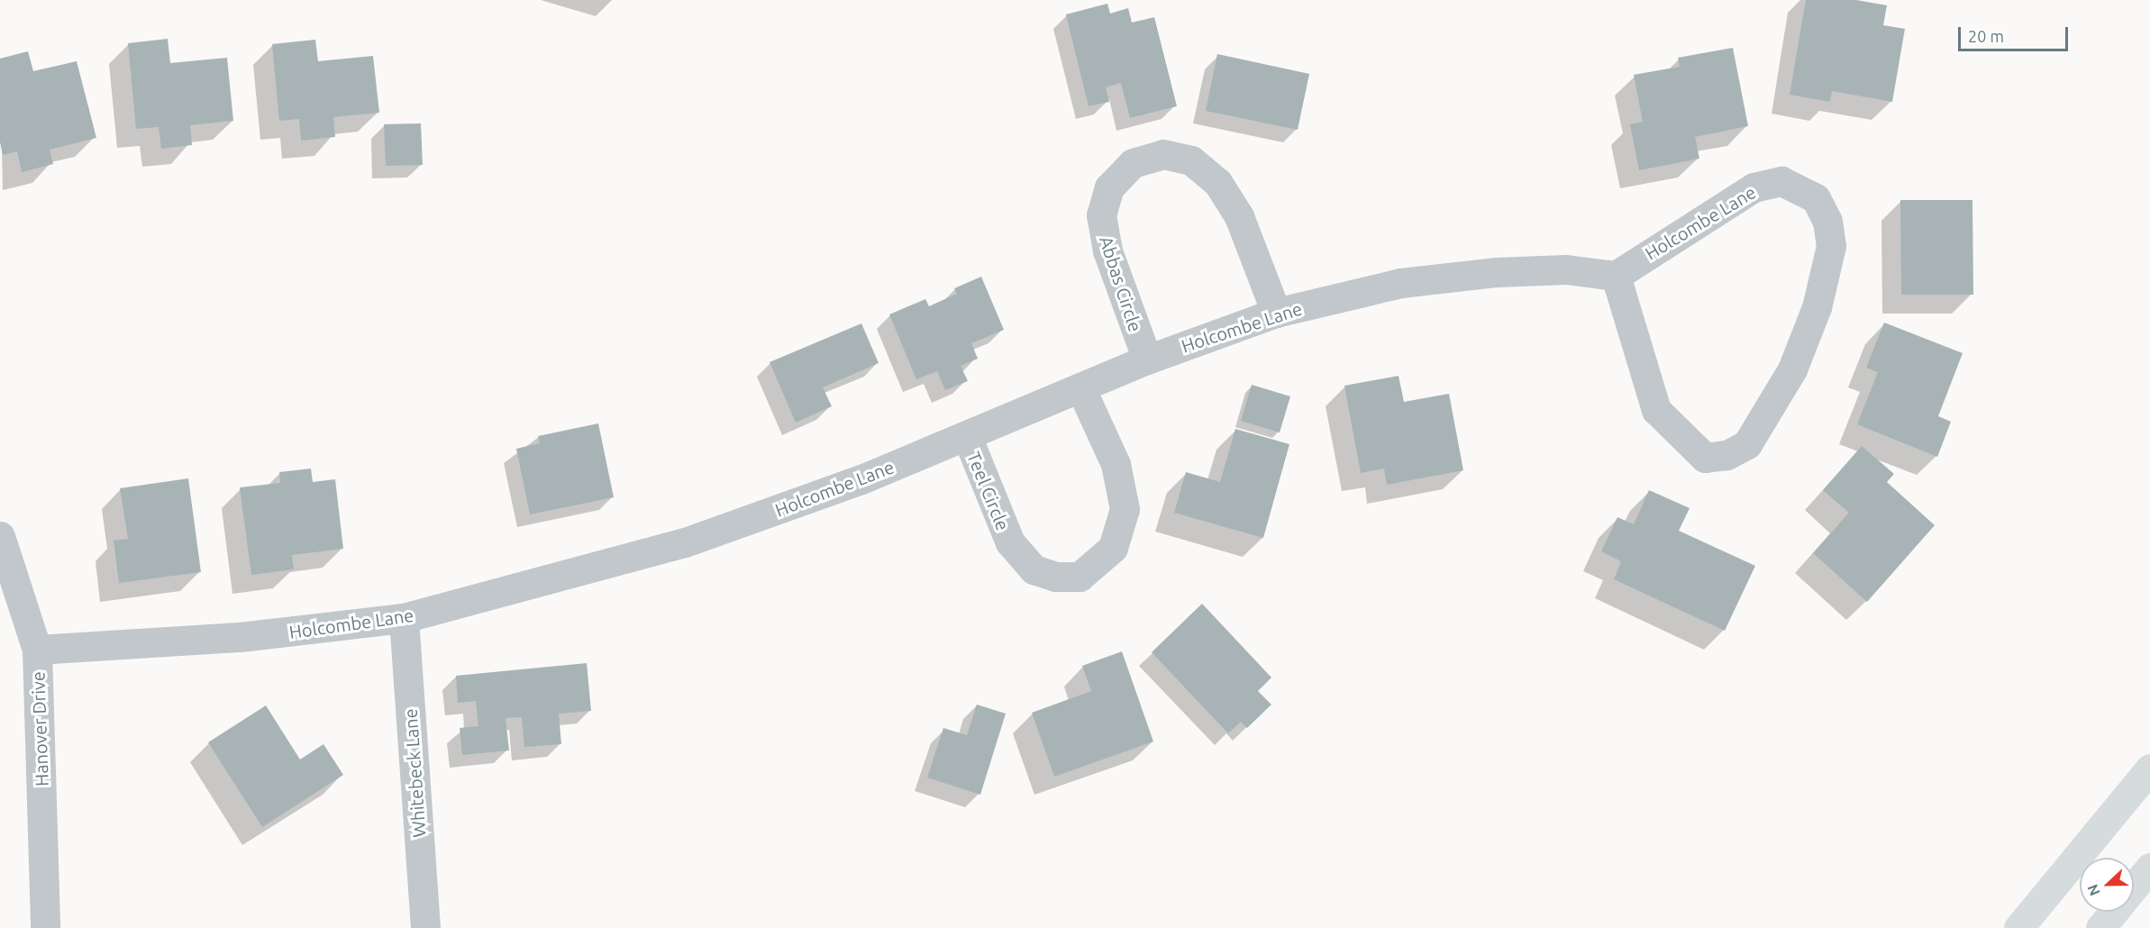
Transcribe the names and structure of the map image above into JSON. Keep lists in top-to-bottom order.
{
  "streets": {
    "street": [
      "Holcombe Lane",
      "Abbas Circle",
      "Teel Circle",
      "Hanover Drive",
      "Whitebeck Lane"
    ]
  },
  "crossings": [
    ["Holcombe Lane", "Abbas Circle"],
    ["Holcombe Lane", "Teel Circle"],
    ["Holcombe Lane", "Hanover Drive"],
    ["Holcombe Lane", "Whitebeck Lane"]
  ],
  "scale_bar": "20 m",
  "north": "left"
}
